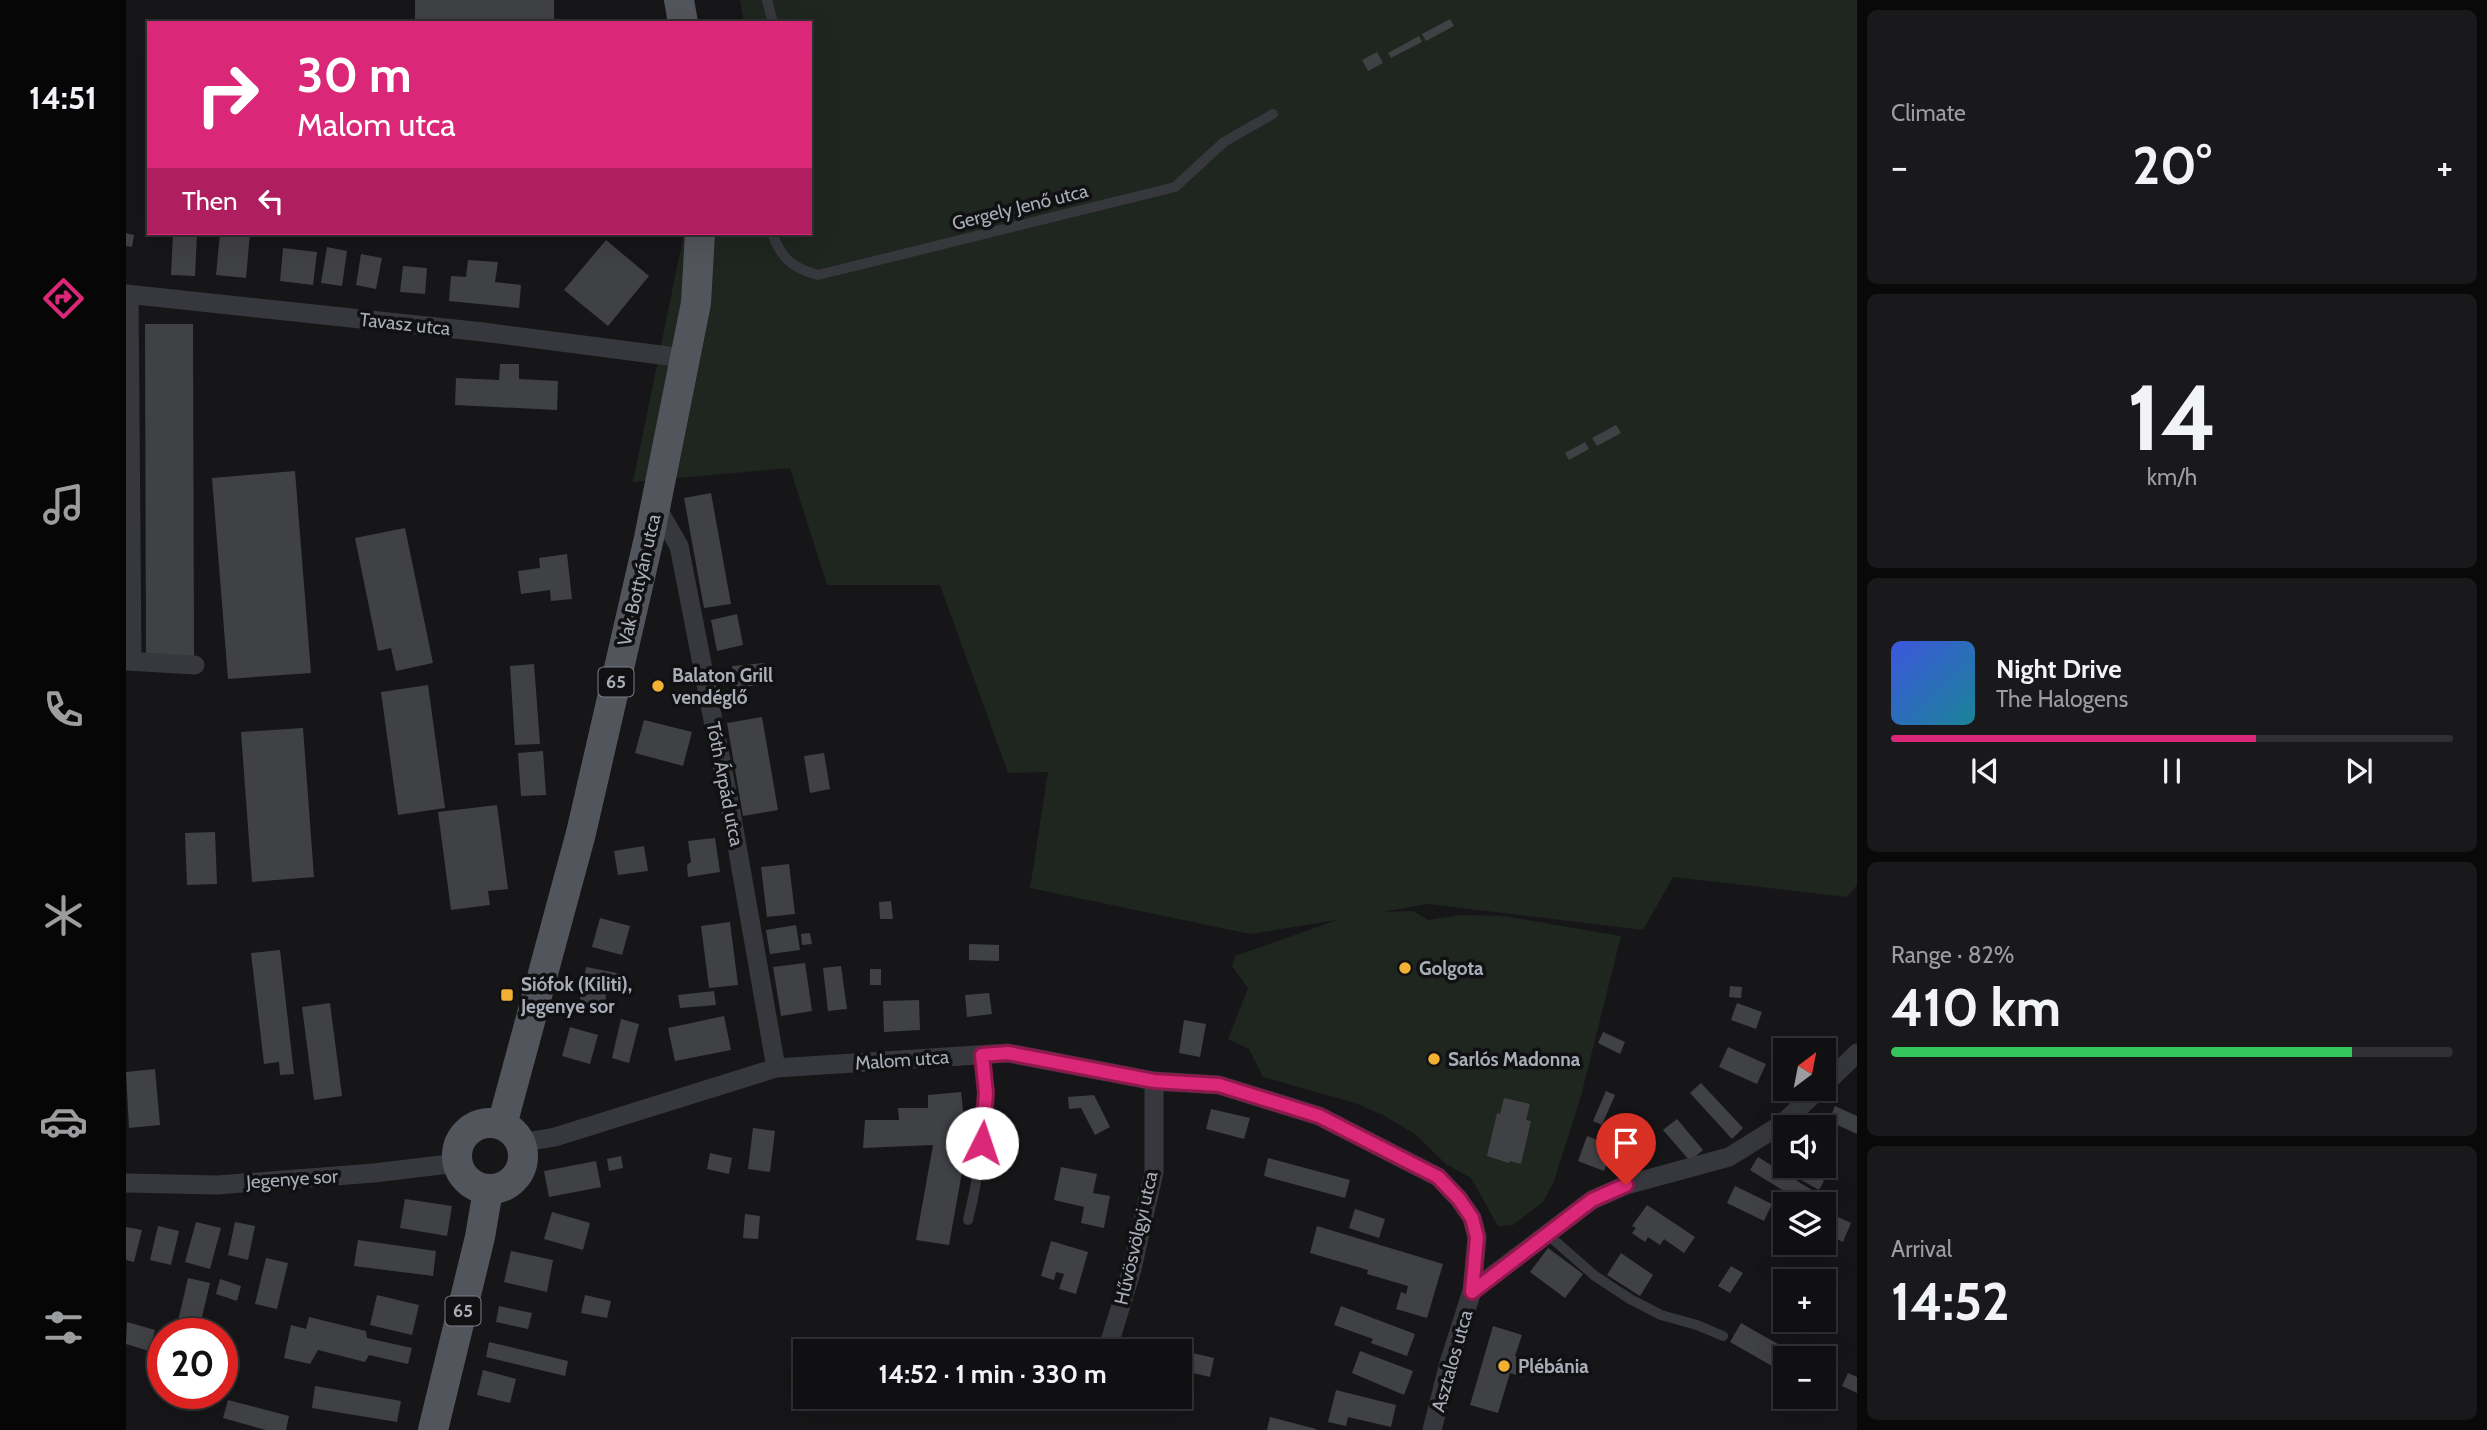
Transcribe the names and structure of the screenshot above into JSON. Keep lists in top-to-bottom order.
{
  "streets": {
    "main road": ["Vak Bottyán utca", "65"],
    "street": [
      "Tavasz utca",
      "Tóth Árpád utca",
      "Malom utca",
      "Jegenye sor",
      "Hűvösvölgyi utca",
      "Asztalos utca"
    ],
    "lane": ["Gergely Jenő utca"]
  },
  "crossings": [
    ["Tavasz utca", "Vak Bottyán utca"],
    ["Vak Bottyán utca", "65"],
    ["Vak Bottyán utca", "Tóth Árpád utca"],
    ["Vak Bottyán utca", "Malom utca"],
    ["Vak Bottyán utca", "Jegenye sor"],
    ["65", "Malom utca"],
    ["65", "Jegenye sor"],
    ["Tóth Árpád utca", "Malom utca"],
    ["Malom utca", "Jegenye sor"],
    ["Malom utca", "Hűvösvölgyi utca"],
    ["Malom utca", "Asztalos utca"]
  ],
  "places": {
    "other": [
      "Balaton Grill vendéglő",
      "Golgota",
      "Sarlós Madonna",
      "Plébánia"
    ],
    "transit": ["Siófok (Kiliti), Jegenye sor"]
  },
  "north": "top right",
  "page": {
    "tabs": "14:51",
    "tile": [
      "Climate",
      ["14", "km/h"],
      ["Range · 82%", "410 km"],
      ["Arrival", "14:52"]
    ],
    "turn": ["30 m", "Malom utca"],
    "heat": ["−", "20°", "+"],
    "then": "Then",
    "song": ["Night Drive", "The Halogens"],
    "map_buttons": ["+", "−"],
    "limit": "20",
    "trip": "14:52 · 1 min · 330 m"
  }
}
